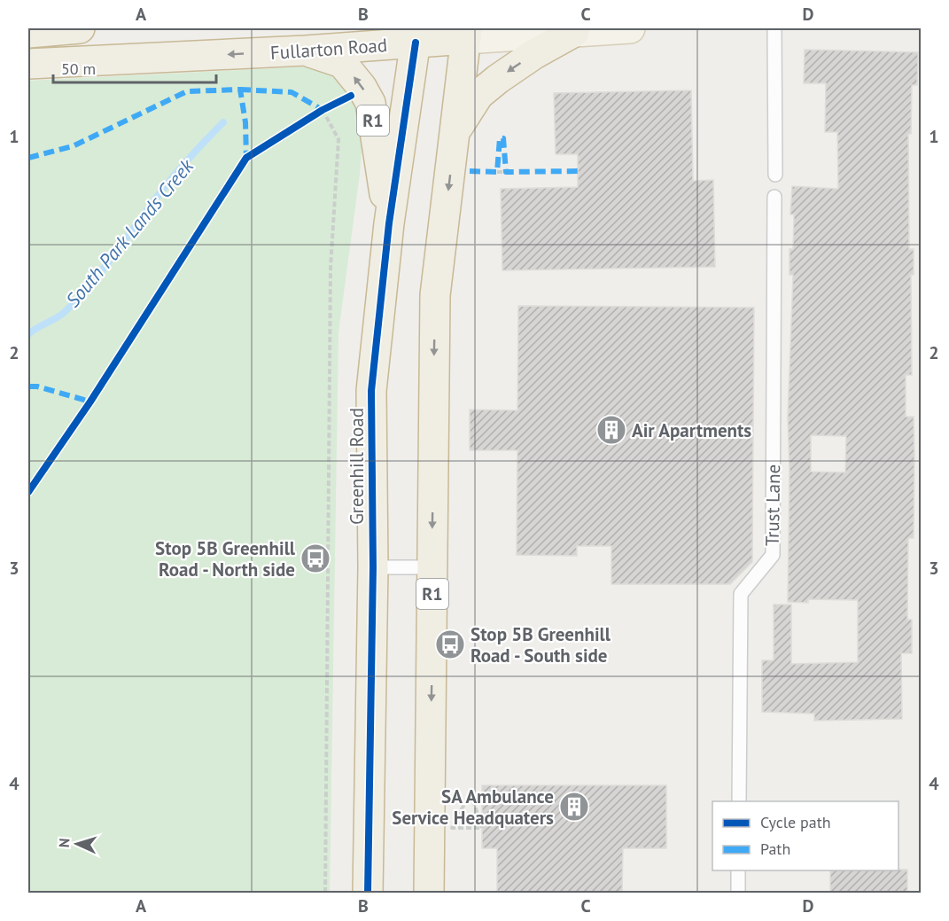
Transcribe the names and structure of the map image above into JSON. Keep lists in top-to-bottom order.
{
  "streets": {
    "highway": ["Fullarton Road", "R1", "Greenhill Road"],
    "lane": ["Trust Lane"]
  },
  "crossings": [
    ["Fullarton Road", "R1"],
    ["Fullarton Road", "Greenhill Road"],
    ["R1", "Greenhill Road"]
  ],
  "one_way": ["Fullarton Road"],
  "water": ["South Park Lands Creek"],
  "places": {
    "building": ["Air Apartments", "SA Ambulance Service Headquaters"],
    "bus stop": ["Stop 5B Greenhill Road - North side", "Stop 5B Greenhill Road - South side"]
  },
  "legend": ["Cycle path", "Path"],
  "scale_bar": "50 m",
  "north": "left",
  "grid": {
    "columns": [
      "A",
      "B",
      "C",
      "D"
    ],
    "rows": [
      "1",
      "2",
      "3",
      "4"
    ]
  }
}
